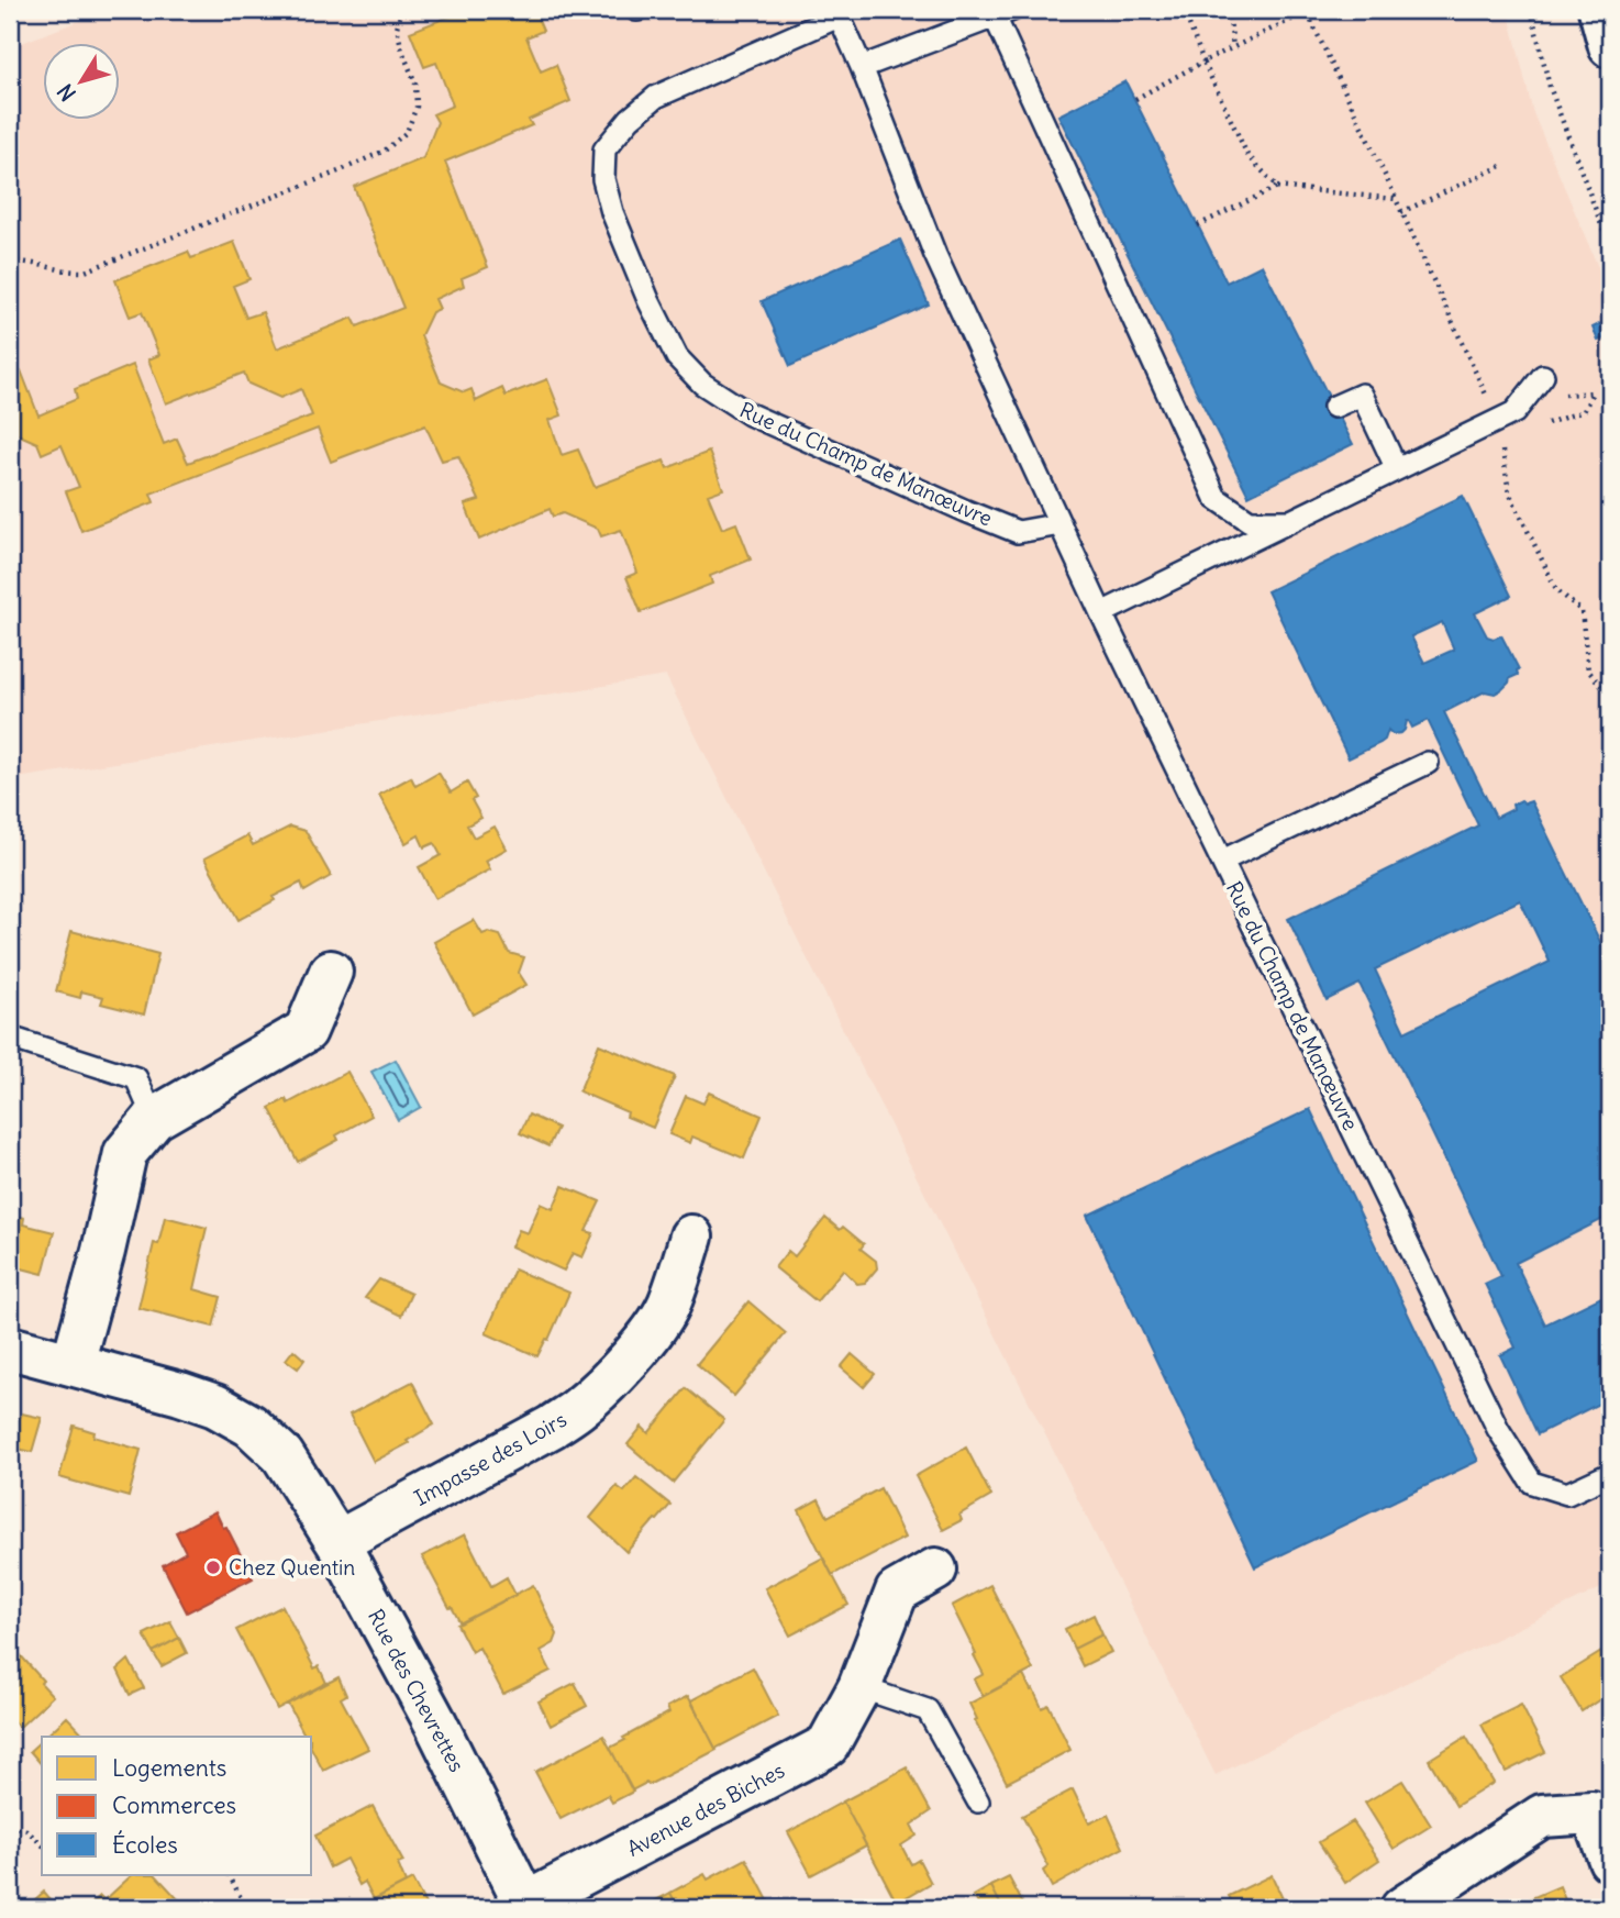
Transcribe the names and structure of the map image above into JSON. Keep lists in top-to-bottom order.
{
  "streets": {
    "street": ["Impasse des Loirs", "Rue des Chevrettes", "Avenue des Biches"],
    "lane": ["Rue du Champ de Manœuvre"]
  },
  "crossings": [
    ["Impasse des Loirs", "Rue des Chevrettes"],
    ["Rue des Chevrettes", "Avenue des Biches"]
  ],
  "places": ["Chez Quentin"],
  "legend": ["Logements", "Commerces", "Écoles"],
  "north": "bottom left"
}
